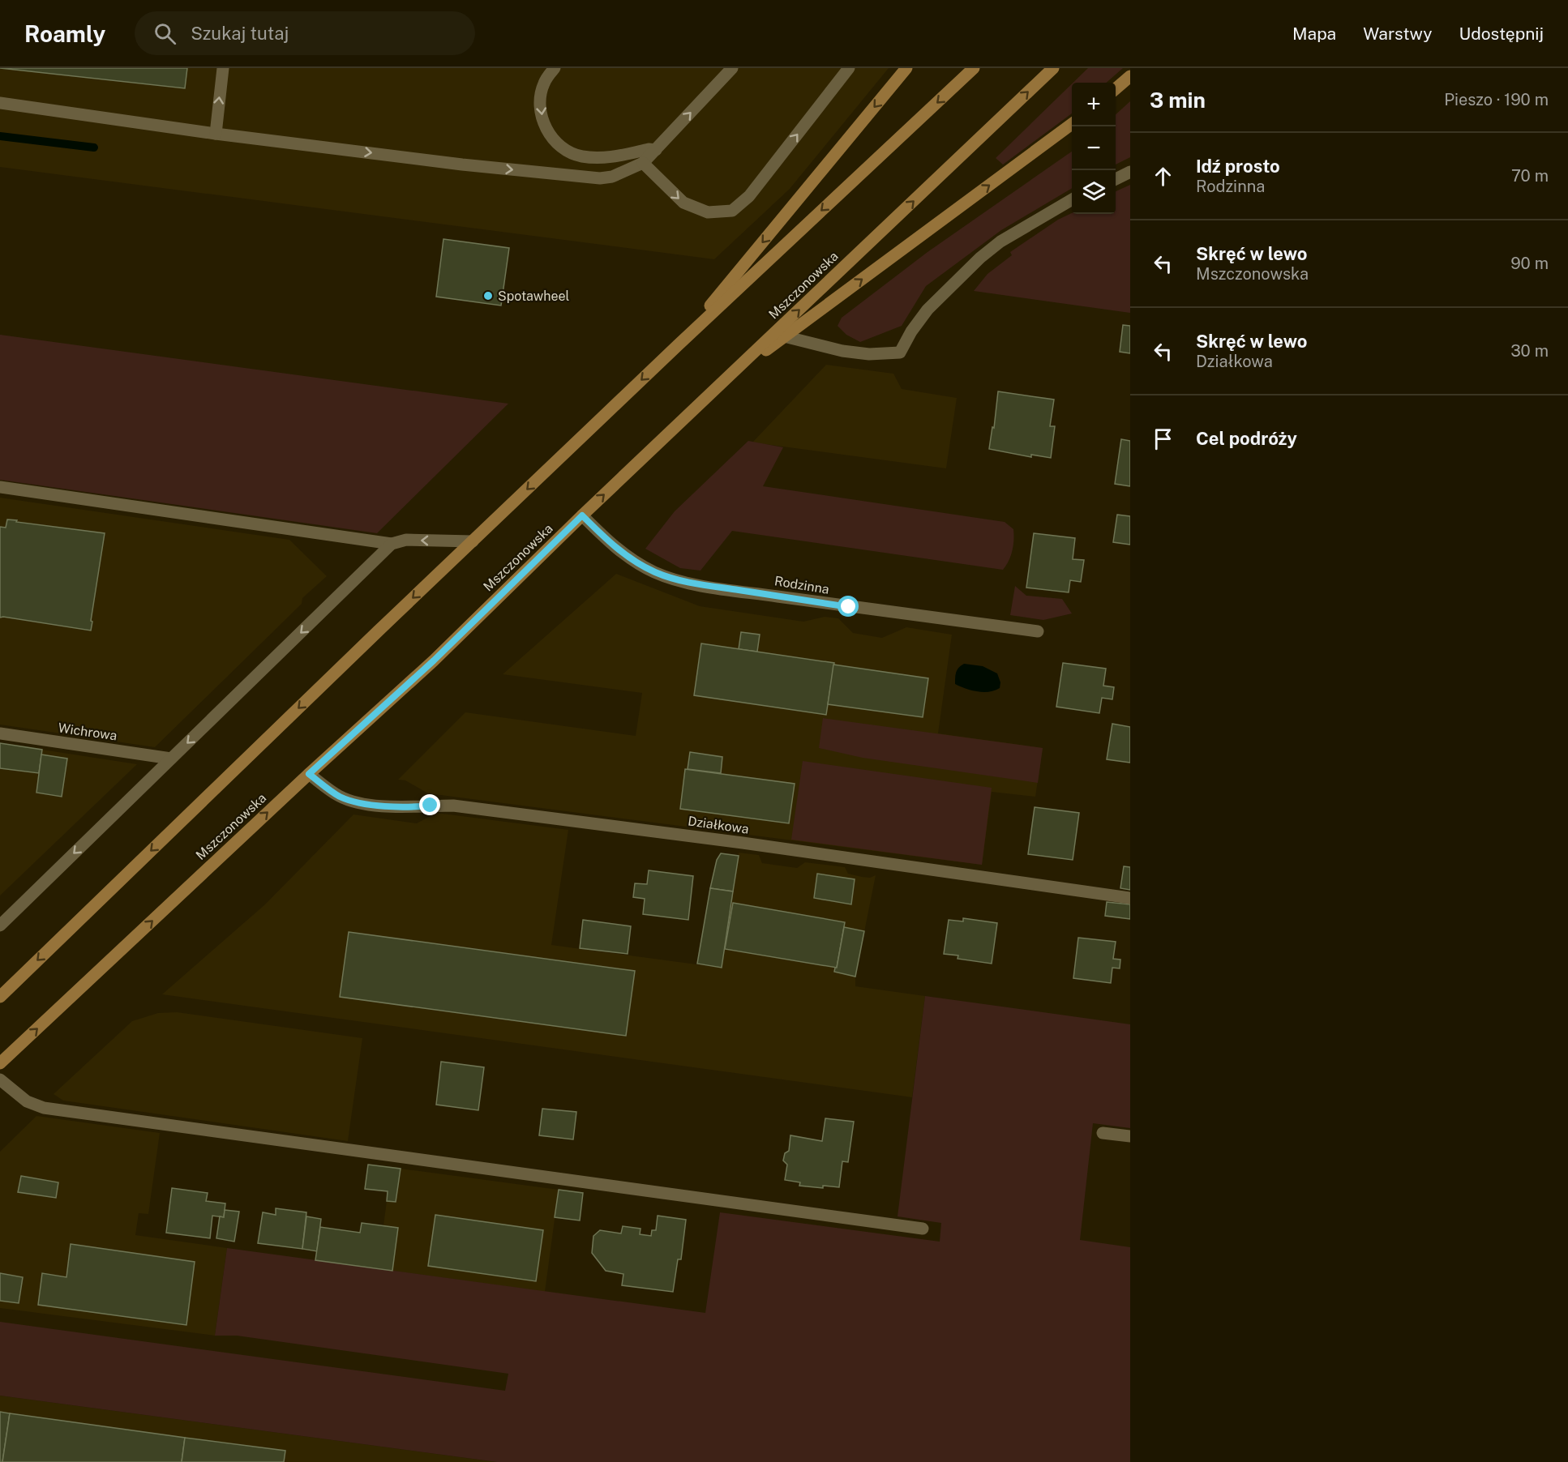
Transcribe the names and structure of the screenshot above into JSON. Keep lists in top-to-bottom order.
{
  "streets": {
    "main road": ["Mszczonowska"],
    "street": ["Rodzinna", "Wichrowa", "Działkowa"]
  },
  "crossings": [
    ["Mszczonowska", "Rodzinna"],
    ["Mszczonowska", "Działkowa"]
  ],
  "places": ["Spotawheel"],
  "page": {
    "header": "Roamly",
    "search": "Szukaj tutaj",
    "nav": ["Mapa", "Warstwy", "Udostępnij"],
    "heading": ["3 min", "Pieszo · 190 m"],
    "map_buttons": ["+", "−"],
    "list": [
      ["Idź prosto", "Rodzinna", "70 m"],
      ["Skręć w lewo", "Mszczonowska", "90 m"],
      ["Skręć w lewo", "Działkowa", "30 m"],
      "Cel podróży"
    ]
  }
}
